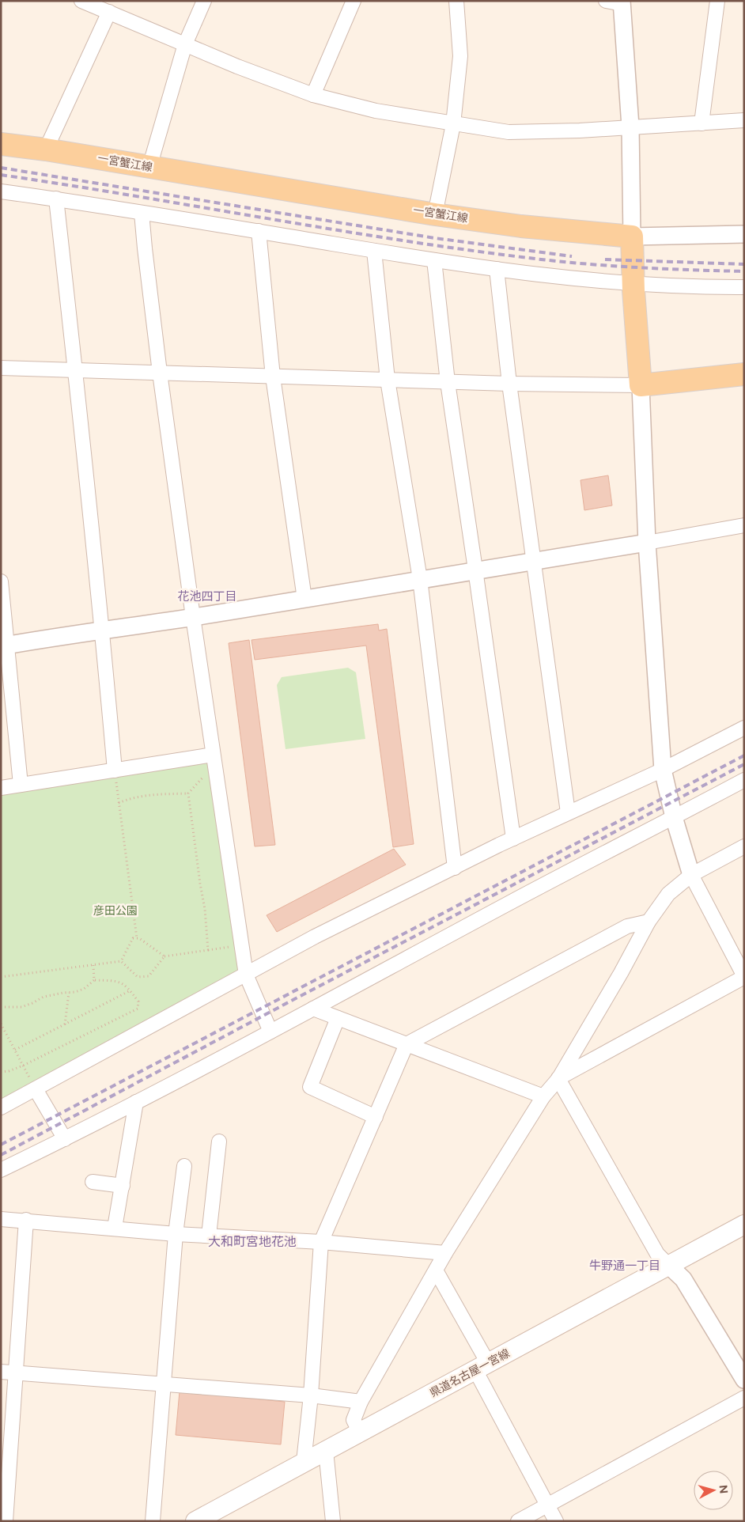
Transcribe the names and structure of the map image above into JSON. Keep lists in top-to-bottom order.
{
  "streets": {
    "main road": ["一宮蟹江線", "県道名古屋一宮線"]
  },
  "districts": ["花池四丁目", "大和町宮地花池", "牛野通一丁目"],
  "parks": ["彦田公園"],
  "north": "right"
}
